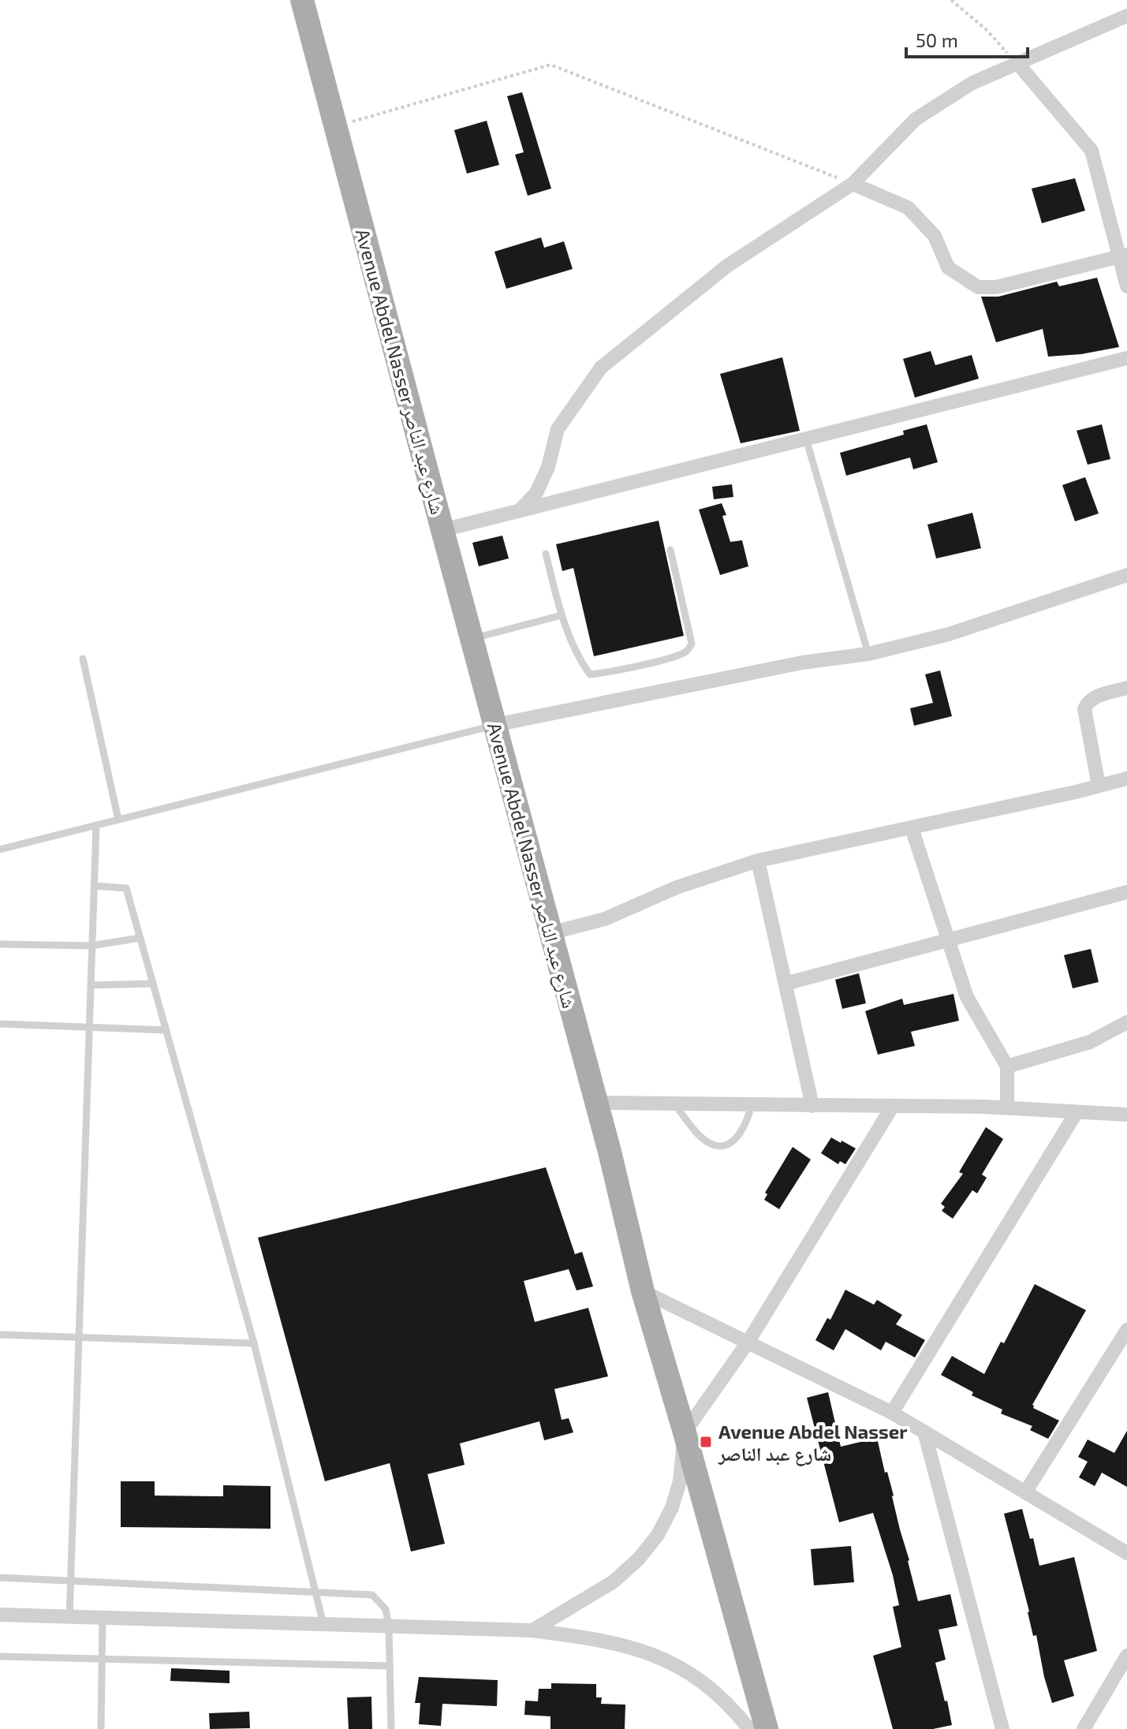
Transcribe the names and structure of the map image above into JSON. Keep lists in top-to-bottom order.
{
  "streets": {
    "main road": ["Avenue Abdel Nasser شارع عبد الناصر"]
  },
  "places": {
    "transit": ["Avenue Abdel Nasser شارع عبد الناصر"]
  },
  "scale_bar": "50 m"
}
